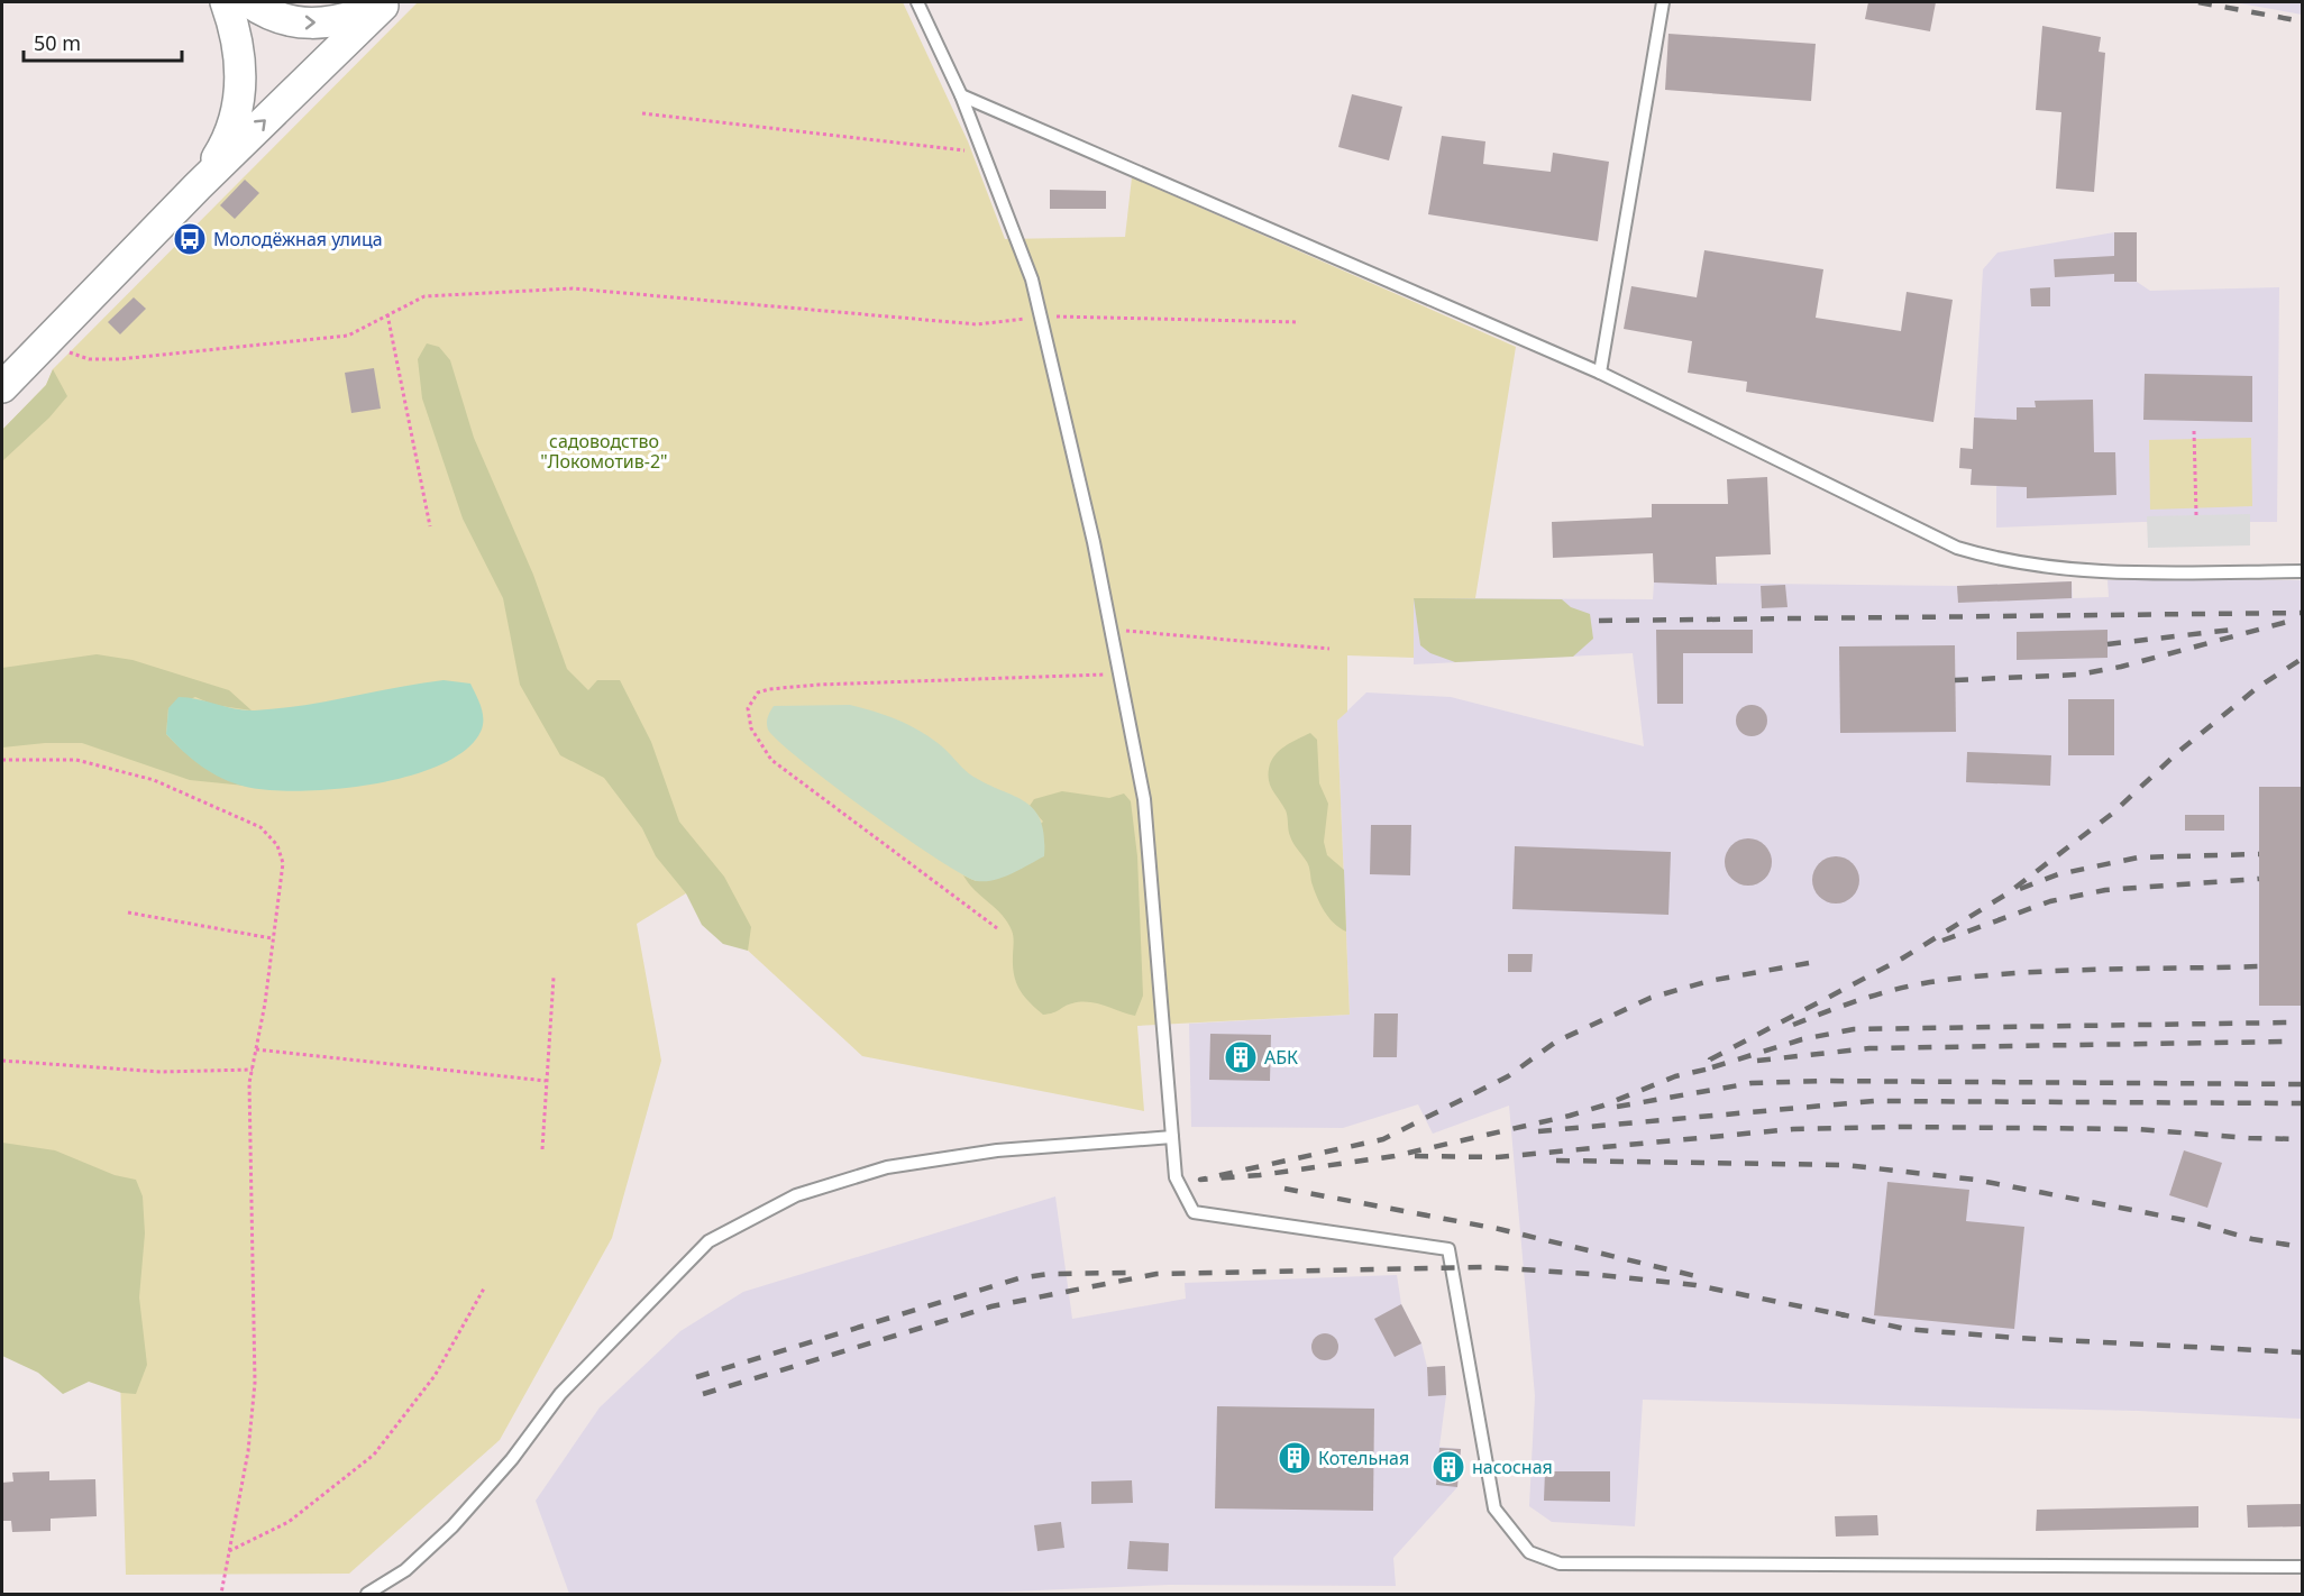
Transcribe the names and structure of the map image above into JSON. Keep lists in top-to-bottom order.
{
  "parks": ["садоводство \"Локомотив-2\""],
  "places": {
    "bus stop": ["Молодёжная улица"],
    "building": ["АБК", "Котельная", "насосная"]
  },
  "scale_bar": "50 m"
}
